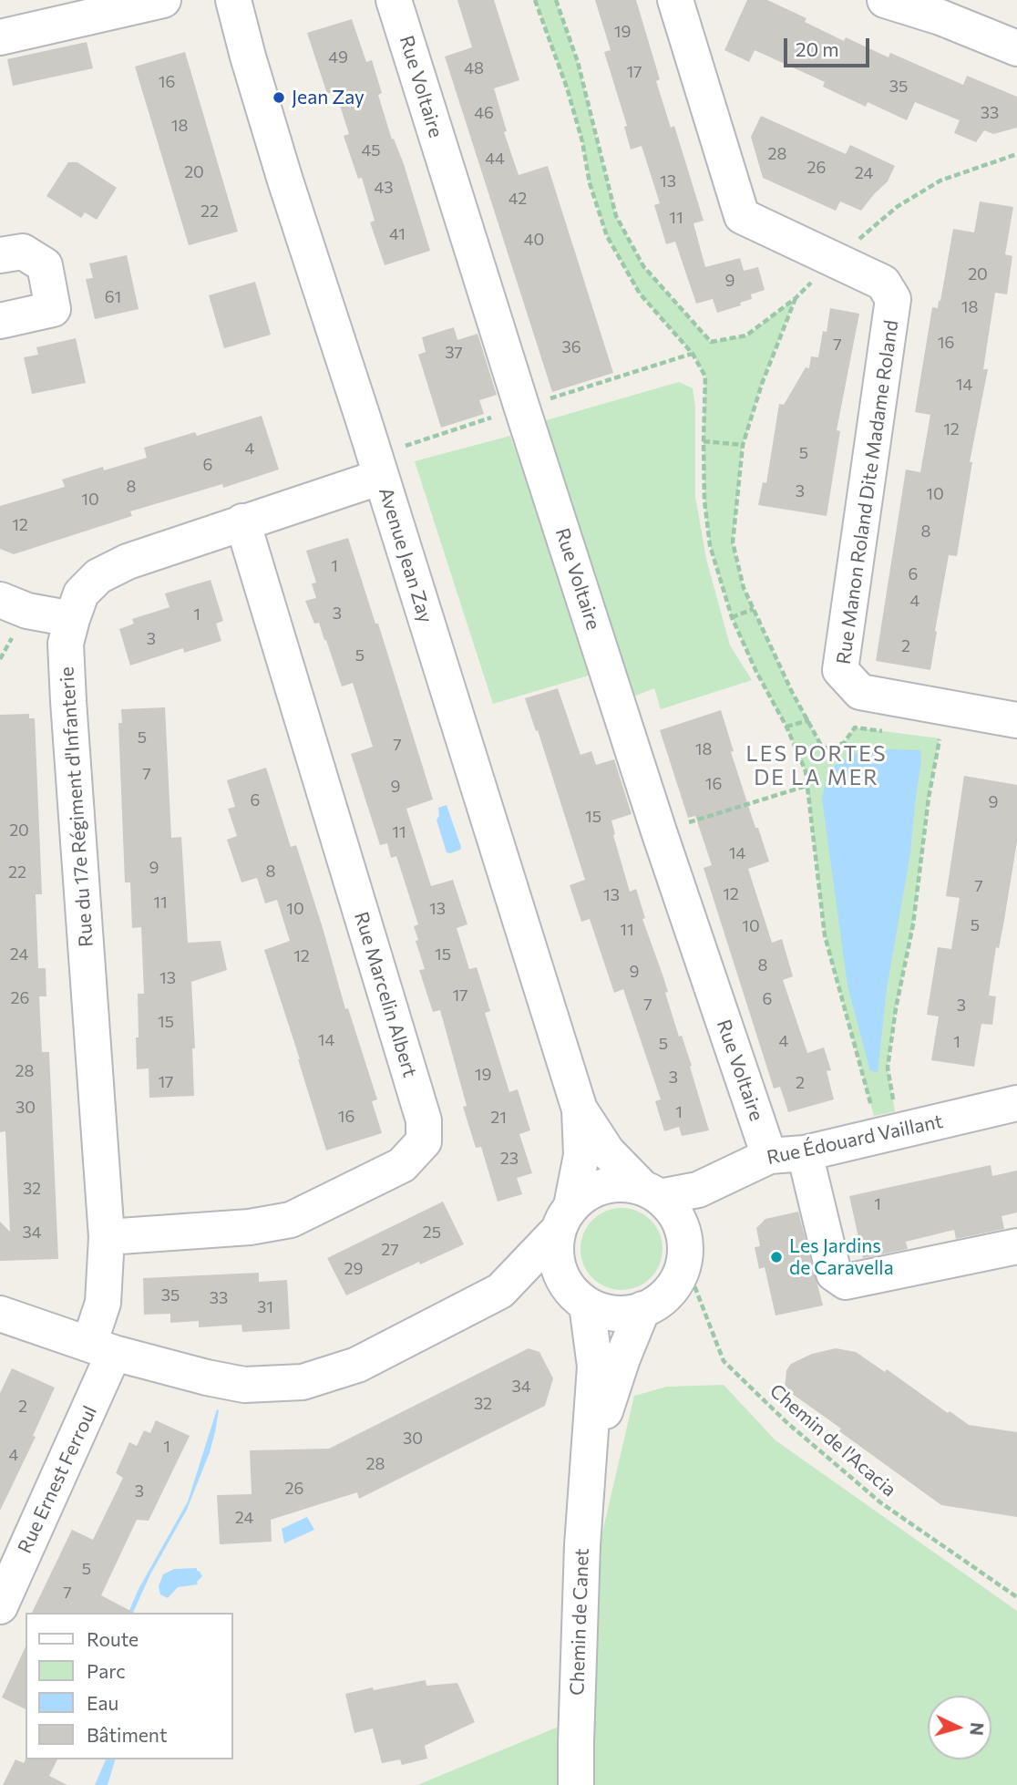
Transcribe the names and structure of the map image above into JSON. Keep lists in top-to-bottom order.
{
  "streets": {
    "street": [
      "Rue Voltaire",
      "Rue Manon Roland Dite Madame Roland",
      "Avenue Jean Zay",
      "Rue du 17e Régiment d'Infanterie",
      "Rue Marcelin Albert",
      "Rue Édouard Vaillant",
      "Rue Ernest Ferroul",
      "Chemin de Canet"
    ],
    "path": ["Chemin de l'Acacia"]
  },
  "crossings": [
    ["Rue Voltaire", "Rue Édouard Vaillant"],
    ["Avenue Jean Zay", "Rue du 17e Régiment d'Infanterie"],
    ["Avenue Jean Zay", "Rue Édouard Vaillant"],
    ["Avenue Jean Zay", "Chemin de l'Acacia"],
    ["Avenue Jean Zay", "Chemin de Canet"],
    ["Rue du 17e Régiment d'Infanterie", "Rue Marcelin Albert"],
    ["Rue du 17e Régiment d'Infanterie", "Rue Ernest Ferroul"],
    ["Rue Édouard Vaillant", "Chemin de l'Acacia"],
    ["Rue Édouard Vaillant", "Chemin de Canet"],
    ["Chemin de l'Acacia", "Chemin de Canet"]
  ],
  "districts": ["LES PORTES DE LA MER"],
  "places": ["Jean Zay", "Les Jardins de Caravella"],
  "house_numbers": [
    "19",
    "49",
    "48",
    "17",
    "16",
    "35",
    "46",
    "33",
    "18",
    "45",
    "28",
    "44",
    "26",
    "20",
    "24",
    "13",
    "43",
    "42",
    "22",
    "11",
    "41",
    "40",
    "20",
    "9",
    "61",
    "18",
    "16",
    "7",
    "36",
    "37",
    "14",
    "12",
    "4",
    "5",
    "6",
    "8",
    "3",
    "10",
    "10",
    "12",
    "8",
    "1",
    "6",
    "4",
    "3",
    "1",
    "3",
    "2",
    "5",
    "5",
    "7",
    "18",
    "7",
    "16",
    "9",
    "6",
    "9",
    "15",
    "20",
    "11",
    "14",
    "9",
    "8",
    "22",
    "7",
    "12",
    "13",
    "11",
    "10",
    "13",
    "5",
    "10",
    "11",
    "24",
    "15",
    "12",
    "8",
    "9",
    "13",
    "17",
    "26",
    "6",
    "7",
    "3",
    "15",
    "14",
    "4",
    "1",
    "5",
    "28",
    "19",
    "3",
    "17",
    "2",
    "30",
    "1",
    "16",
    "21",
    "23",
    "32",
    "1",
    "34",
    "25",
    "27",
    "29",
    "35",
    "33",
    "31",
    "34",
    "32",
    "2",
    "30",
    "1",
    "4",
    "28",
    "26",
    "3",
    "24",
    "5",
    "7"
  ],
  "legend": [
    "Route",
    "Parc",
    "Eau",
    "Bâtiment"
  ],
  "scale_bar": "20 m",
  "north": "right"
}
